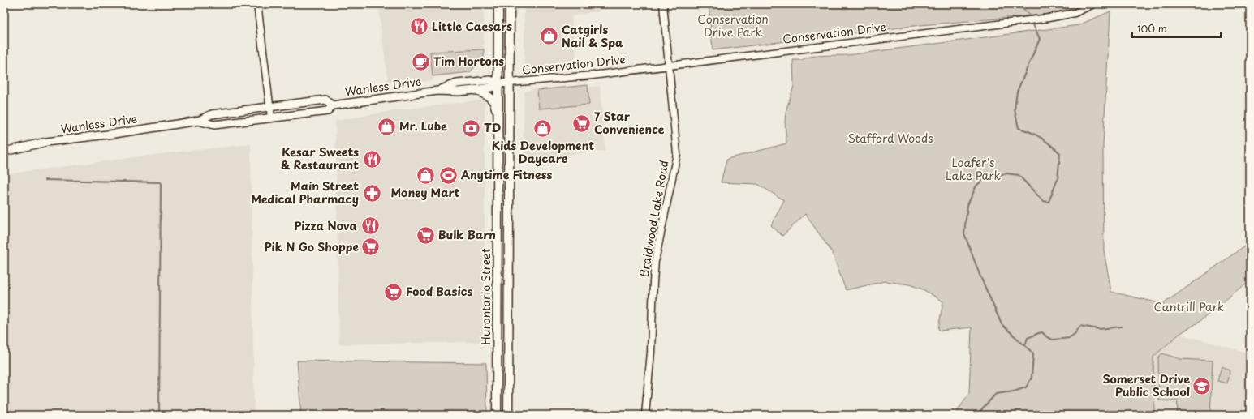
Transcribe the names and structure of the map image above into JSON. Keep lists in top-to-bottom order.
{
  "streets": {
    "main road": ["Conservation Drive", "Wanless Drive", "Hurontario Street"],
    "street": ["Braidwood Lake Road"]
  },
  "crossings": [
    ["Conservation Drive", "Wanless Drive"],
    ["Conservation Drive", "Braidwood Lake Road"],
    ["Conservation Drive", "Hurontario Street"],
    ["Wanless Drive", "Hurontario Street"]
  ],
  "parks": [
    "Conservation Drive Park",
    "Stafford Woods",
    "Loafer's Lake Park",
    "Cantrill Park"
  ],
  "places": {
    "restaurant": ["Little Caesars", "Kesar Sweets & Restaurant", "Pizza Nova"],
    "shop": [
      "Catgirls Nail & Spa",
      "Mr. Lube",
      "Kids Development Daycare",
      "Money Mart"
    ],
    "cafe": ["Tim Hortons"],
    "supermarket": [
      "7 Star Convenience",
      "Bulk Barn",
      "Pik N Go Shoppe",
      "Food Basics"
    ],
    "bank": ["TD"],
    "sports": ["Anytime Fitness"],
    "pharmacy": ["Main Street Medical Pharmacy"],
    "school or university": ["Somerset Drive Public School"]
  },
  "scale_bar": "100 m"
}
